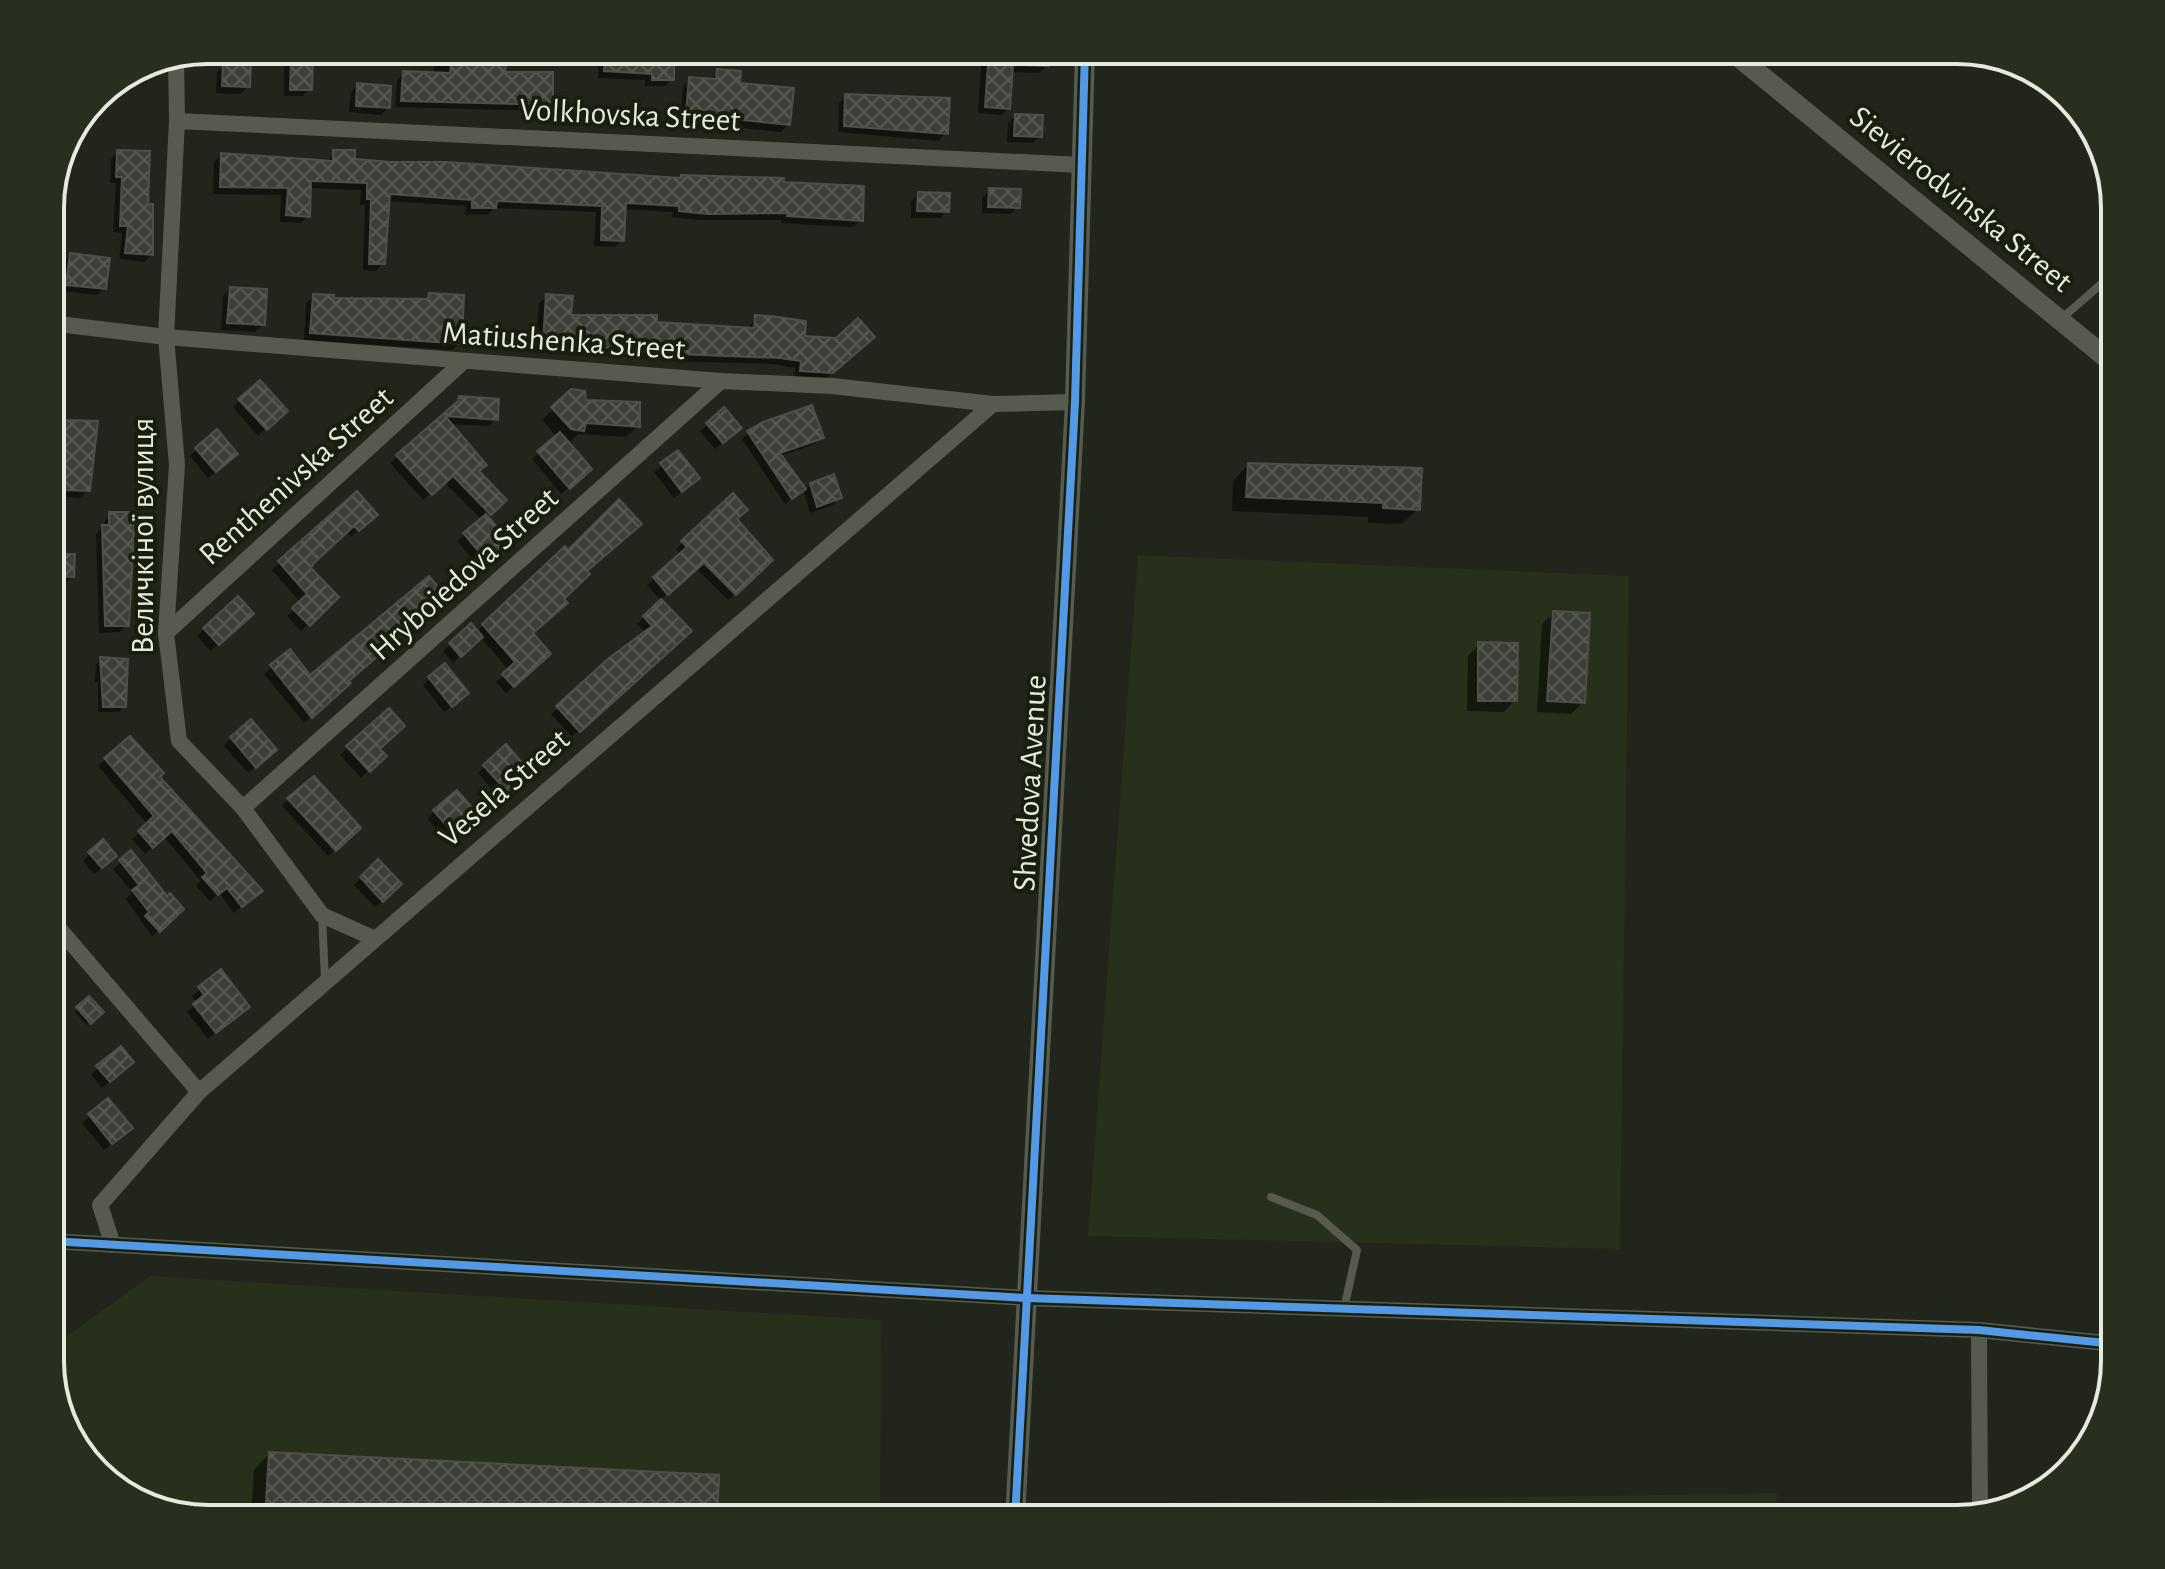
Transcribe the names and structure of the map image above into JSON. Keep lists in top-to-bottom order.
{
  "streets": {
    "street": [
      "Volkhovska Street",
      "Sievierodvinska Street",
      "Matiushenka Street",
      "Renthenivska Street",
      "Величкіної вулиця",
      "Hryboiedova Street",
      "Shvedova Avenue",
      "Vesela Street"
    ]
  },
  "crossings": [
    ["Volkhovska Street", "Величкіної вулиця"],
    ["Volkhovska Street", "Shvedova Avenue"],
    ["Matiushenka Street", "Renthenivska Street"],
    ["Matiushenka Street", "Величкіної вулиця"],
    ["Matiushenka Street", "Hryboiedova Street"],
    ["Matiushenka Street", "Shvedova Avenue"],
    ["Matiushenka Street", "Vesela Street"],
    ["Renthenivska Street", "Величкіної вулиця"],
    ["Величкіної вулиця", "Hryboiedova Street"],
    ["Величкіної вулиця", "Vesela Street"]
  ]
}
